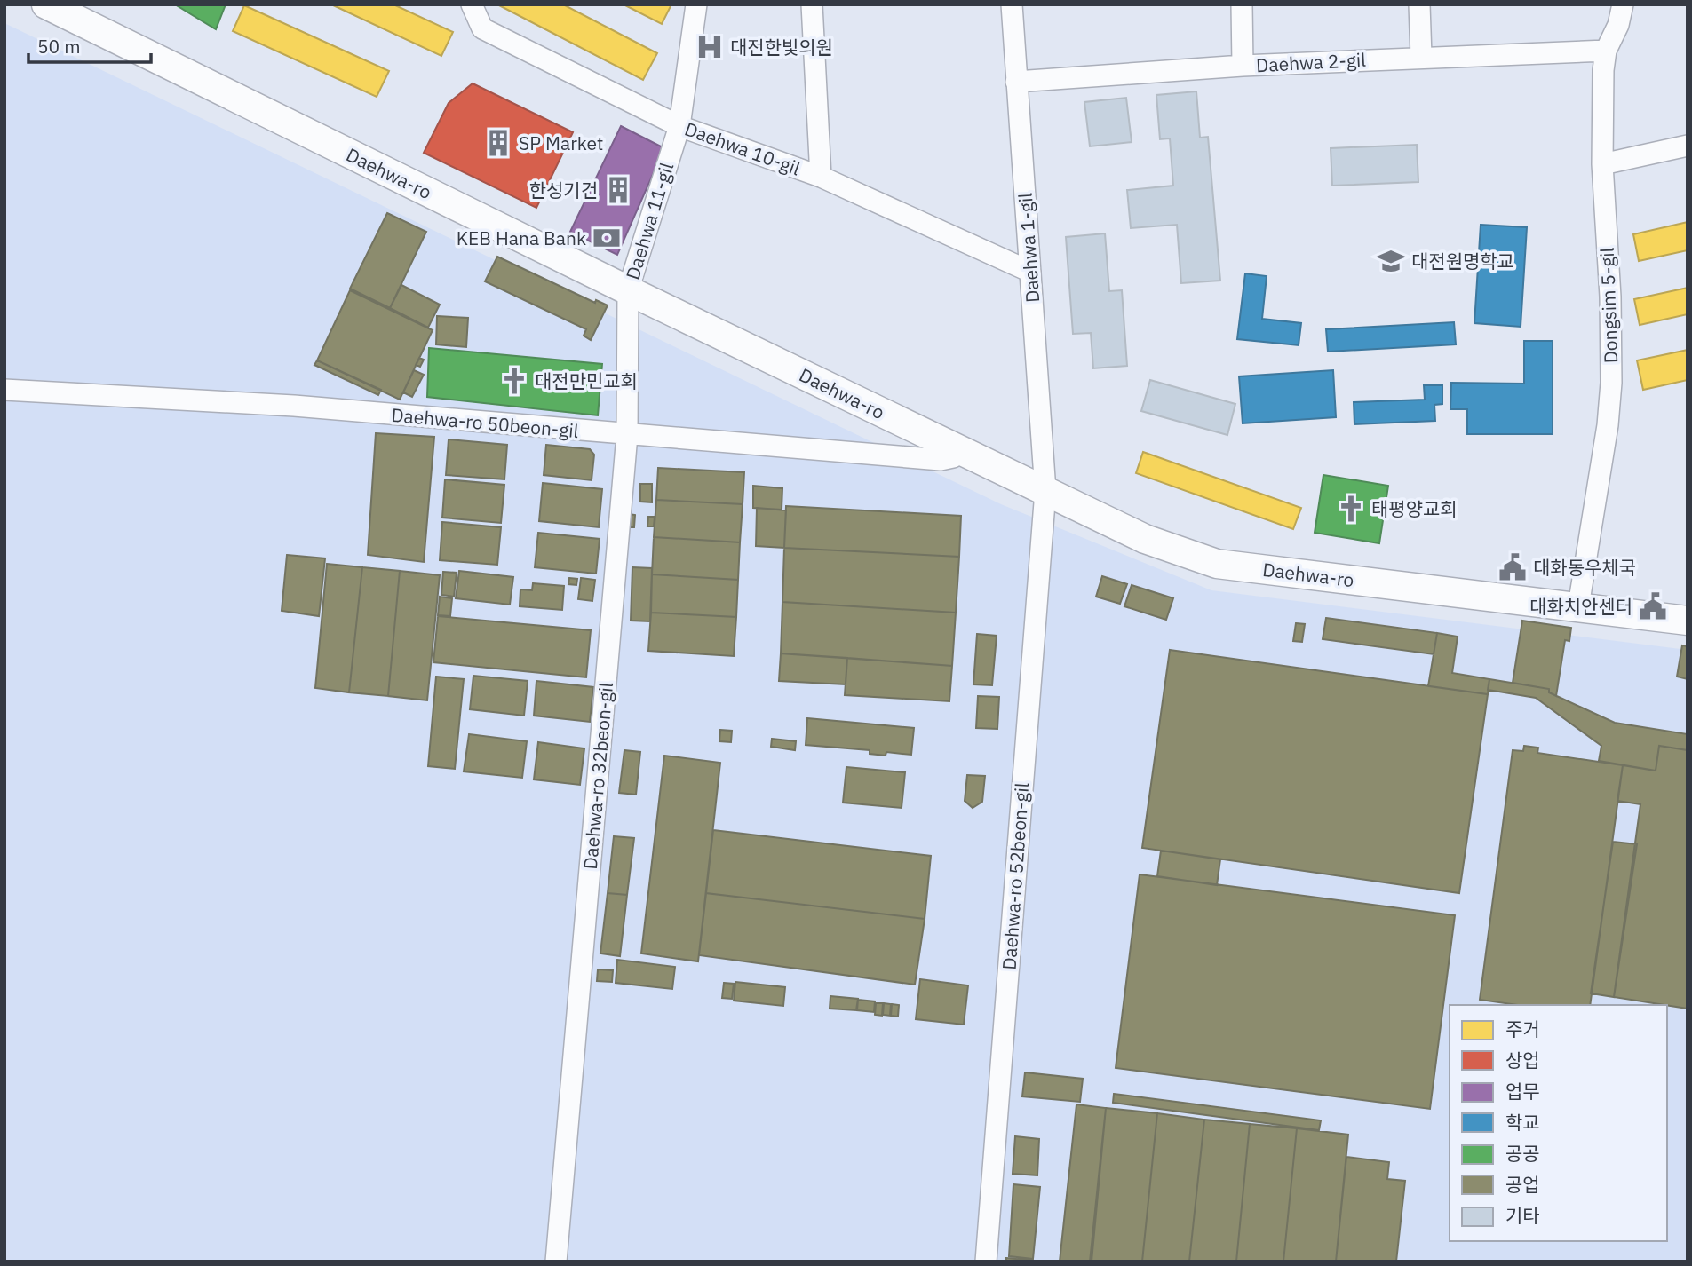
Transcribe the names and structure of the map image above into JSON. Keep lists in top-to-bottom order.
{
  "streets": {
    "main road": ["Daehwa-ro"],
    "street": [
      "Daehwa 2-gil",
      "Daehwa 10-gil",
      "Daehwa 11-gil",
      "Daehwa 1-gil",
      "Dongsim 5-gil",
      "Daehwa-ro 50beon-gil",
      "Daehwa-ro 32beon-gil",
      "Daehwa-ro 52beon-gil"
    ]
  },
  "crossings": [
    ["Daehwa 2-gil", "Daehwa 1-gil"],
    ["Daehwa 2-gil", "Dongsim 5-gil"],
    ["Daehwa 10-gil", "Daehwa 11-gil"],
    ["Daehwa 10-gil", "Daehwa 1-gil"],
    ["Daehwa-ro", "Daehwa 11-gil"],
    ["Daehwa-ro", "Daehwa 1-gil"],
    ["Daehwa-ro", "Dongsim 5-gil"],
    ["Daehwa-ro", "Daehwa-ro 50beon-gil"],
    ["Daehwa-ro", "Daehwa-ro 32beon-gil"],
    ["Daehwa-ro", "Daehwa-ro 52beon-gil"],
    ["Daehwa 11-gil", "Daehwa-ro 32beon-gil"],
    ["Daehwa 1-gil", "Daehwa-ro 52beon-gil"],
    ["Daehwa-ro 50beon-gil", "Daehwa-ro 32beon-gil"]
  ],
  "places": {
    "hospital": ["대전한빛의원"],
    "building": ["SP Market", "한성기건"],
    "bank": ["KEB Hana Bank"],
    "school or university": ["대전원명학교"],
    "church": ["대전만민교회", "태평양교회"],
    "public building": ["대화동우체국", "대화치안센터"]
  },
  "legend": [
    "주거",
    "상업",
    "업무",
    "학교",
    "공공",
    "공업",
    "기타"
  ],
  "scale_bar": "50 m"
}
